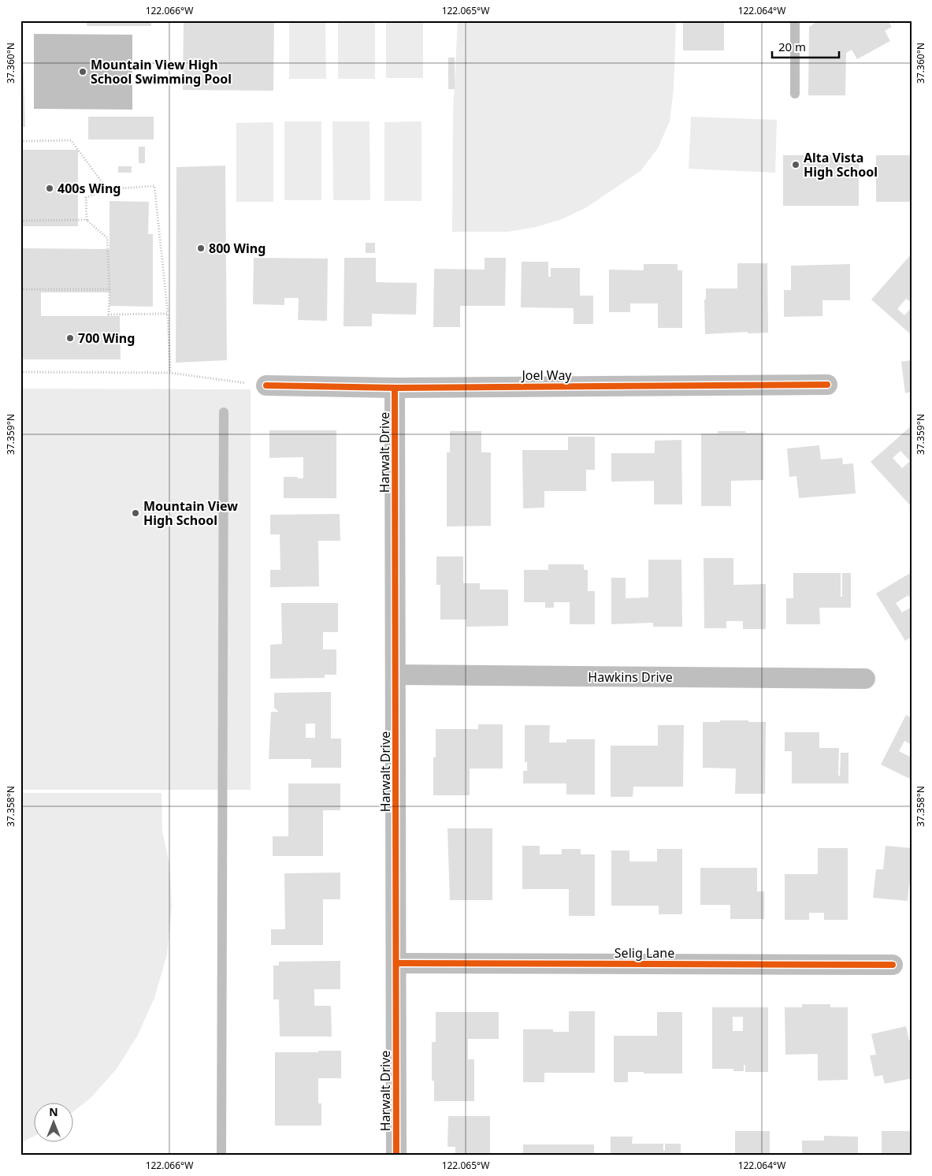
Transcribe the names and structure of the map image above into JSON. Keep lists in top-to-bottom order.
{
  "streets": {
    "street": [
      "Joel Way",
      "Harwalt Drive",
      "Hawkins Drive",
      "Selig Lane"
    ]
  },
  "crossings": [
    ["Joel Way", "Harwalt Drive"],
    ["Harwalt Drive", "Hawkins Drive"],
    ["Harwalt Drive", "Selig Lane"]
  ],
  "places": [
    "Mountain View High School Swimming Pool",
    "Alta Vista High School",
    "400s Wing",
    "800 Wing",
    "700 Wing",
    "Mountain View High School"
  ],
  "scale_bar": "20 m",
  "north": "top",
  "coordinates": [
    "122.066°W",
    "122.065°W",
    "122.064°W",
    "37.360°N",
    "37.359°N",
    "37.358°N"
  ]
}
